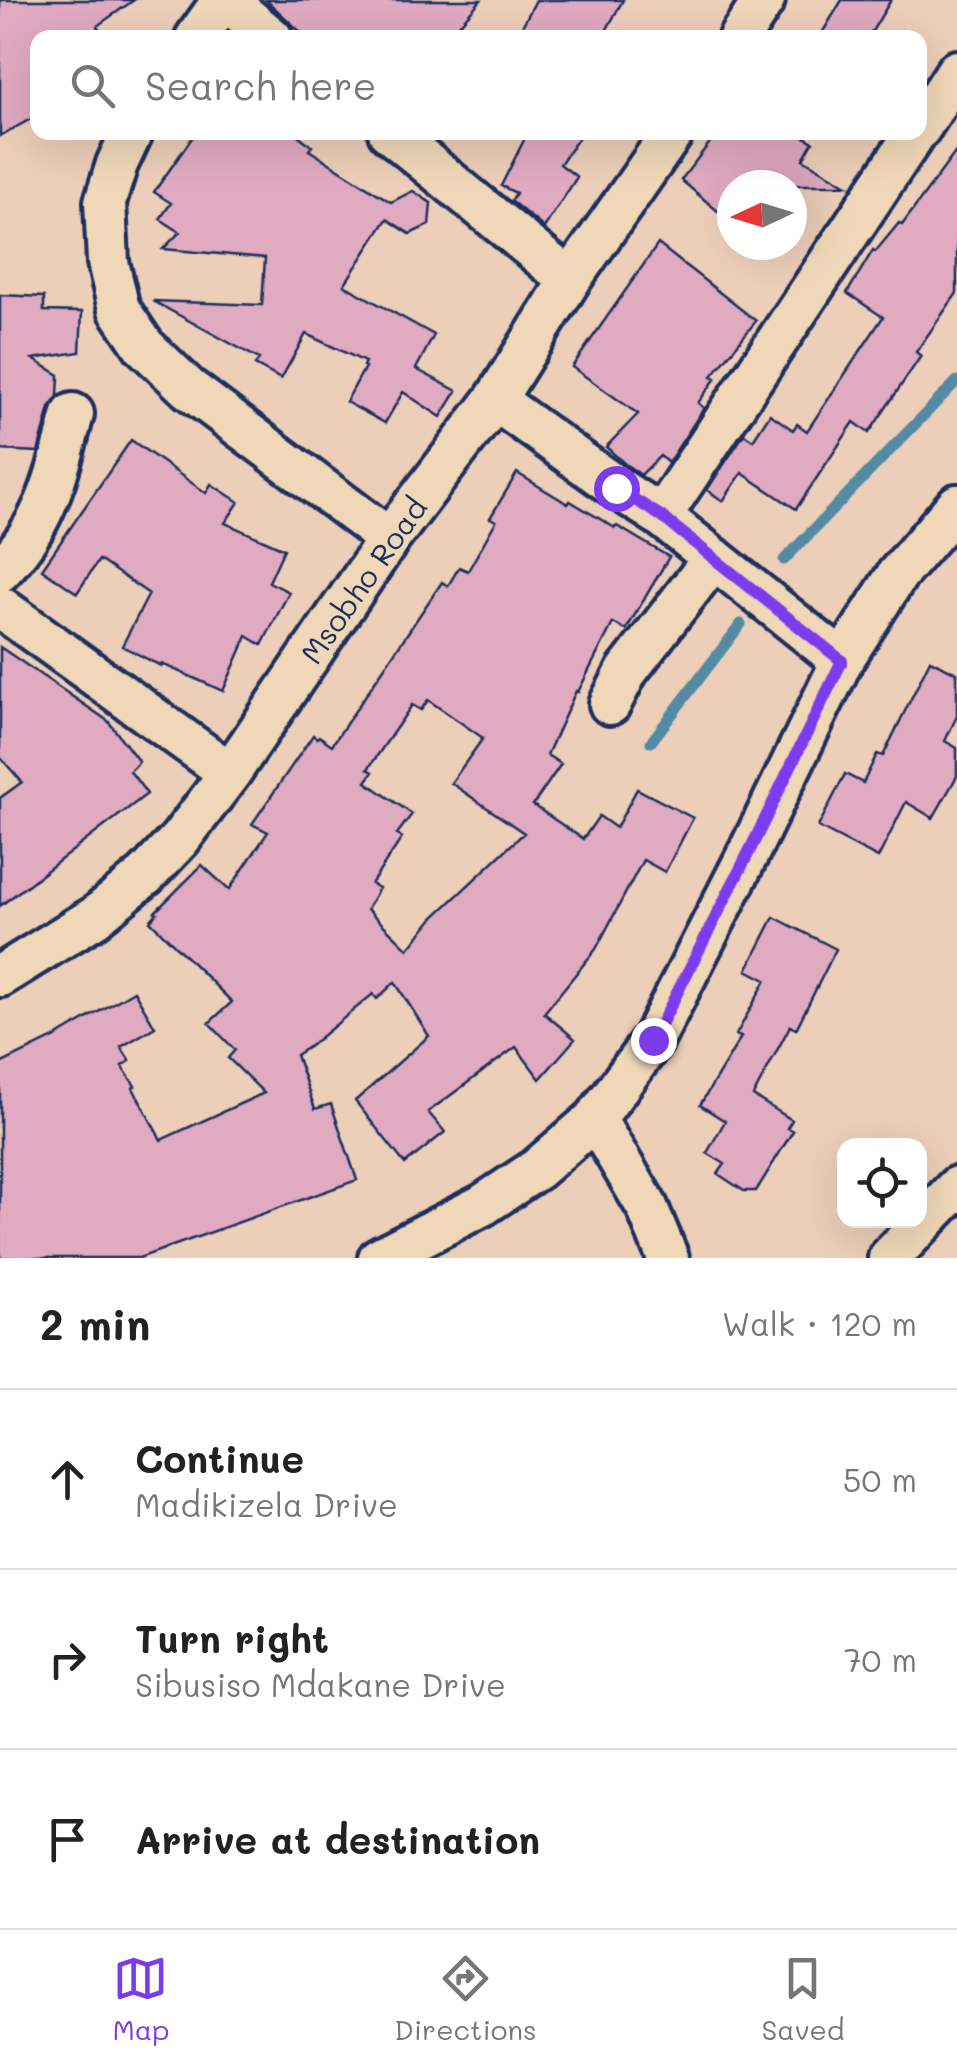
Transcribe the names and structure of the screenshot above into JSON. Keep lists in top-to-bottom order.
{
  "streets": {
    "street": ["Msobho Road"]
  },
  "north": "left",
  "page": {
    "search": "Search here",
    "heading": ["2 min", "Walk · 120 m"],
    "list": [
      ["Continue", "Madikizela Drive", "50 m"],
      ["Turn right", "Sibusiso Mdakane Drive", "70 m"],
      "Arrive at destination"
    ],
    "nav": ["Map", "Directions", "Saved"]
  }
}
